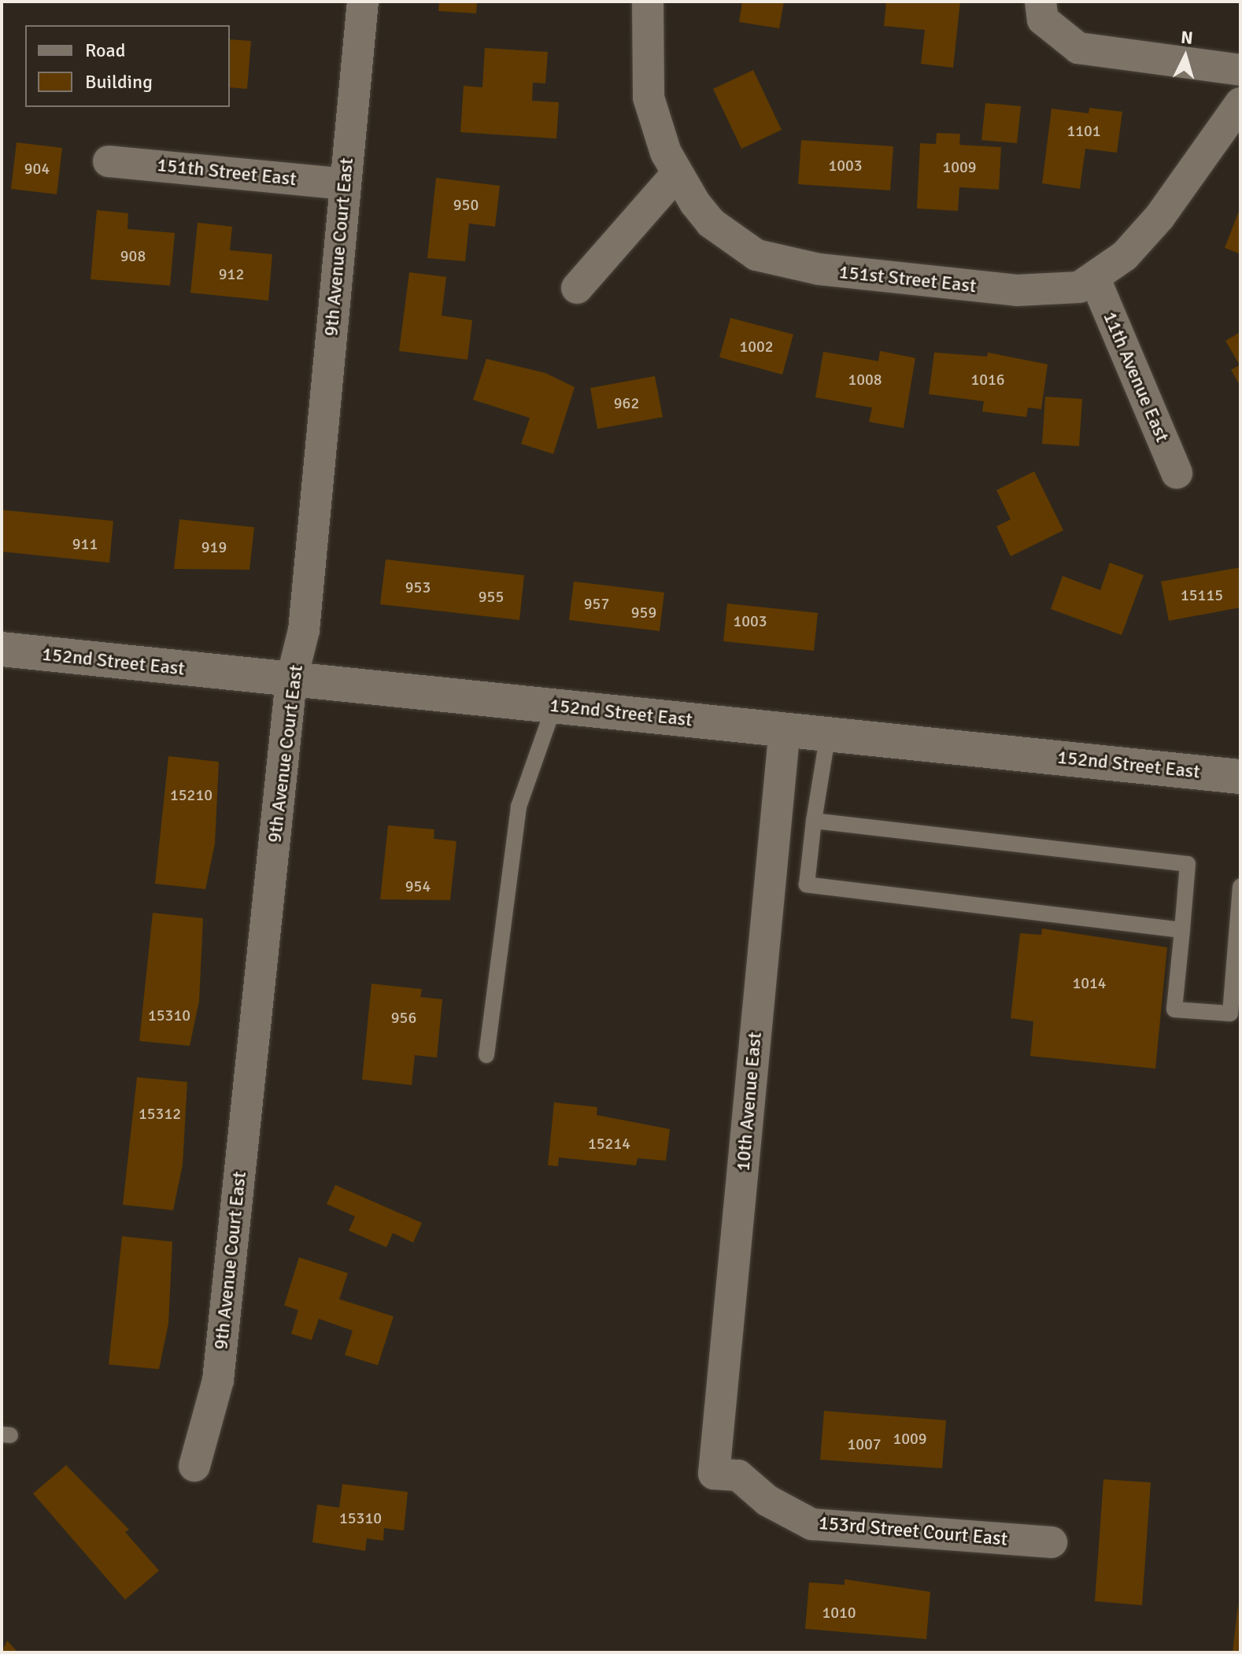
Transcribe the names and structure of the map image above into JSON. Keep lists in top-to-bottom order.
{
  "streets": {
    "main road": ["152nd Street East"],
    "street": [
      "151th Street East",
      "9th Avenue Court East",
      "151st Street East",
      "11th Avenue East",
      "10th Avenue East",
      "153rd Street Court East"
    ]
  },
  "crossings": [
    ["151th Street East", "9th Avenue Court East"],
    ["9th Avenue Court East", "152nd Street East"],
    ["151st Street East", "11th Avenue East"],
    ["152nd Street East", "10th Avenue East"],
    ["10th Avenue East", "153rd Street Court East"]
  ],
  "house_numbers": [
    "1101",
    "1003",
    "1009",
    "904",
    "950",
    "908",
    "912",
    "1002",
    "1008",
    "1016",
    "962",
    "911",
    "919",
    "953",
    "15115",
    "955",
    "957",
    "959",
    "1003",
    "15210",
    "954",
    "1014",
    "15310",
    "956",
    "15312",
    "15214",
    "1009",
    "1007",
    "15310",
    "1010"
  ],
  "legend": ["Road", "Building"],
  "north": "top"
}
